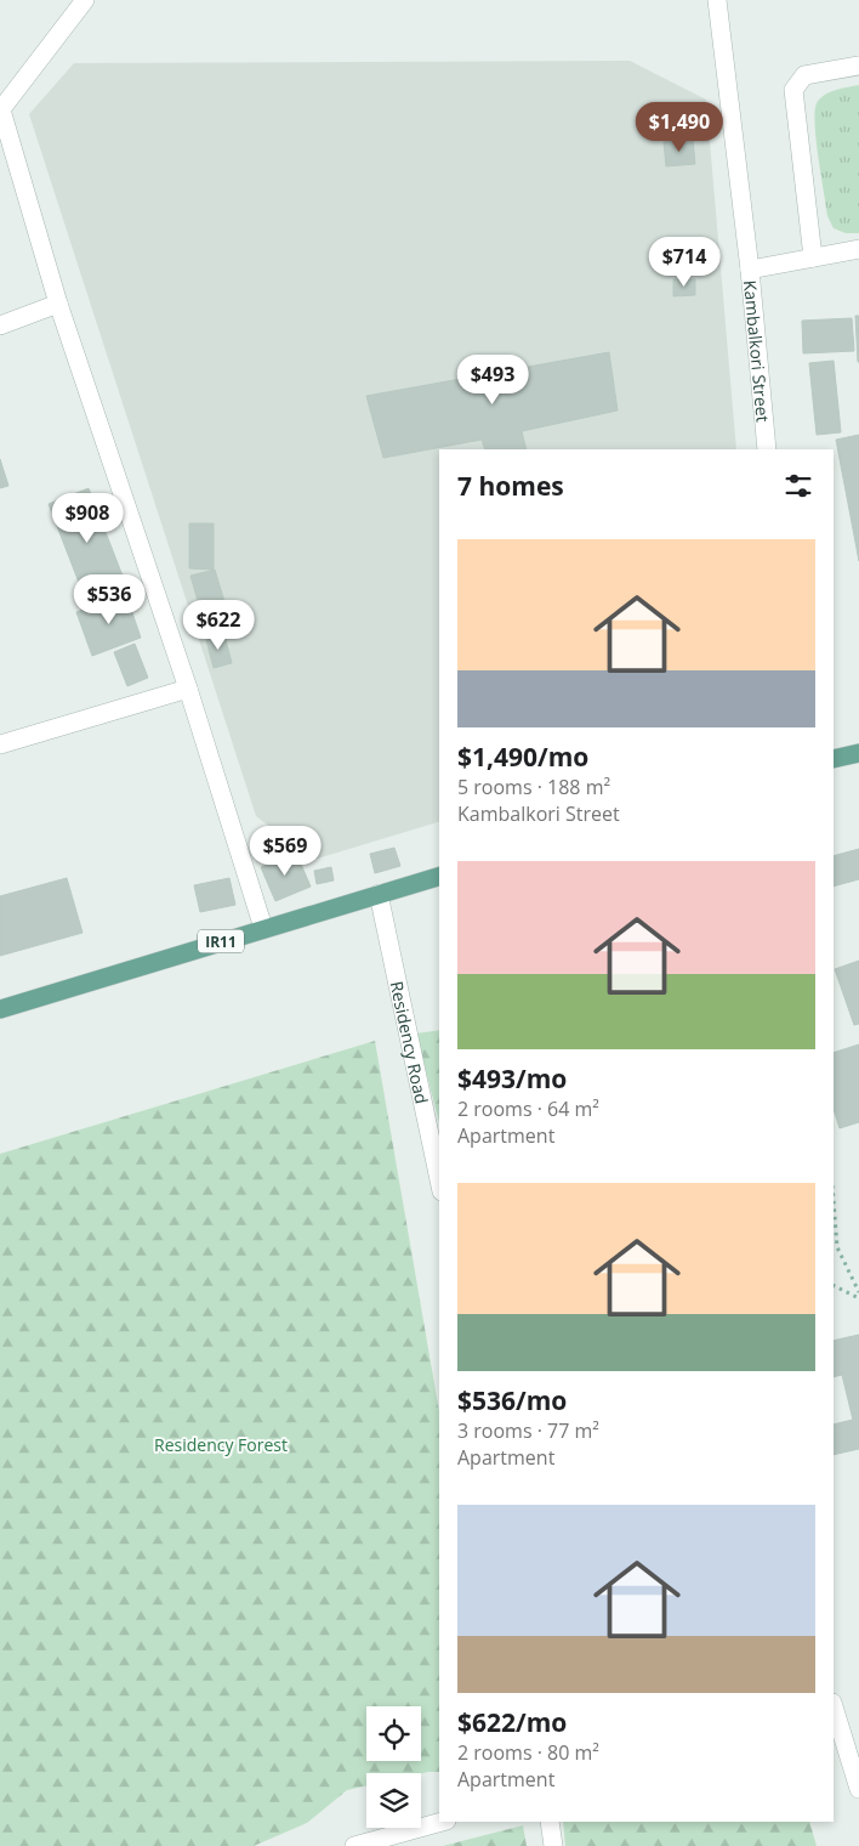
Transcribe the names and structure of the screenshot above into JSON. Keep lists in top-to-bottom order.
{
  "streets": {
    "main road": ["IR11"],
    "street": ["Kambalkori Street", "Residency Road"]
  },
  "crossings": [
    ["IR11", "Residency Road"]
  ],
  "parks": ["Residency Forest"],
  "page": {
    "price": [
      "$1,490",
      "$714",
      "$493",
      "$908",
      "$536",
      "$622",
      "$569"
    ],
    "heading": "7 homes",
    "list": [
      {
        "name": "$1,490/mo",
        "note": "5 rooms · 188 m² · Kambalkori Street"
      },
      {
        "name": "$493/mo",
        "note": "2 rooms · 64 m² · Apartment"
      },
      {
        "name": "$536/mo",
        "note": "3 rooms · 77 m² · Apartment"
      },
      {
        "name": "$622/mo",
        "note": "2 rooms · 80 m² · Apartment"
      }
    ]
  }
}
